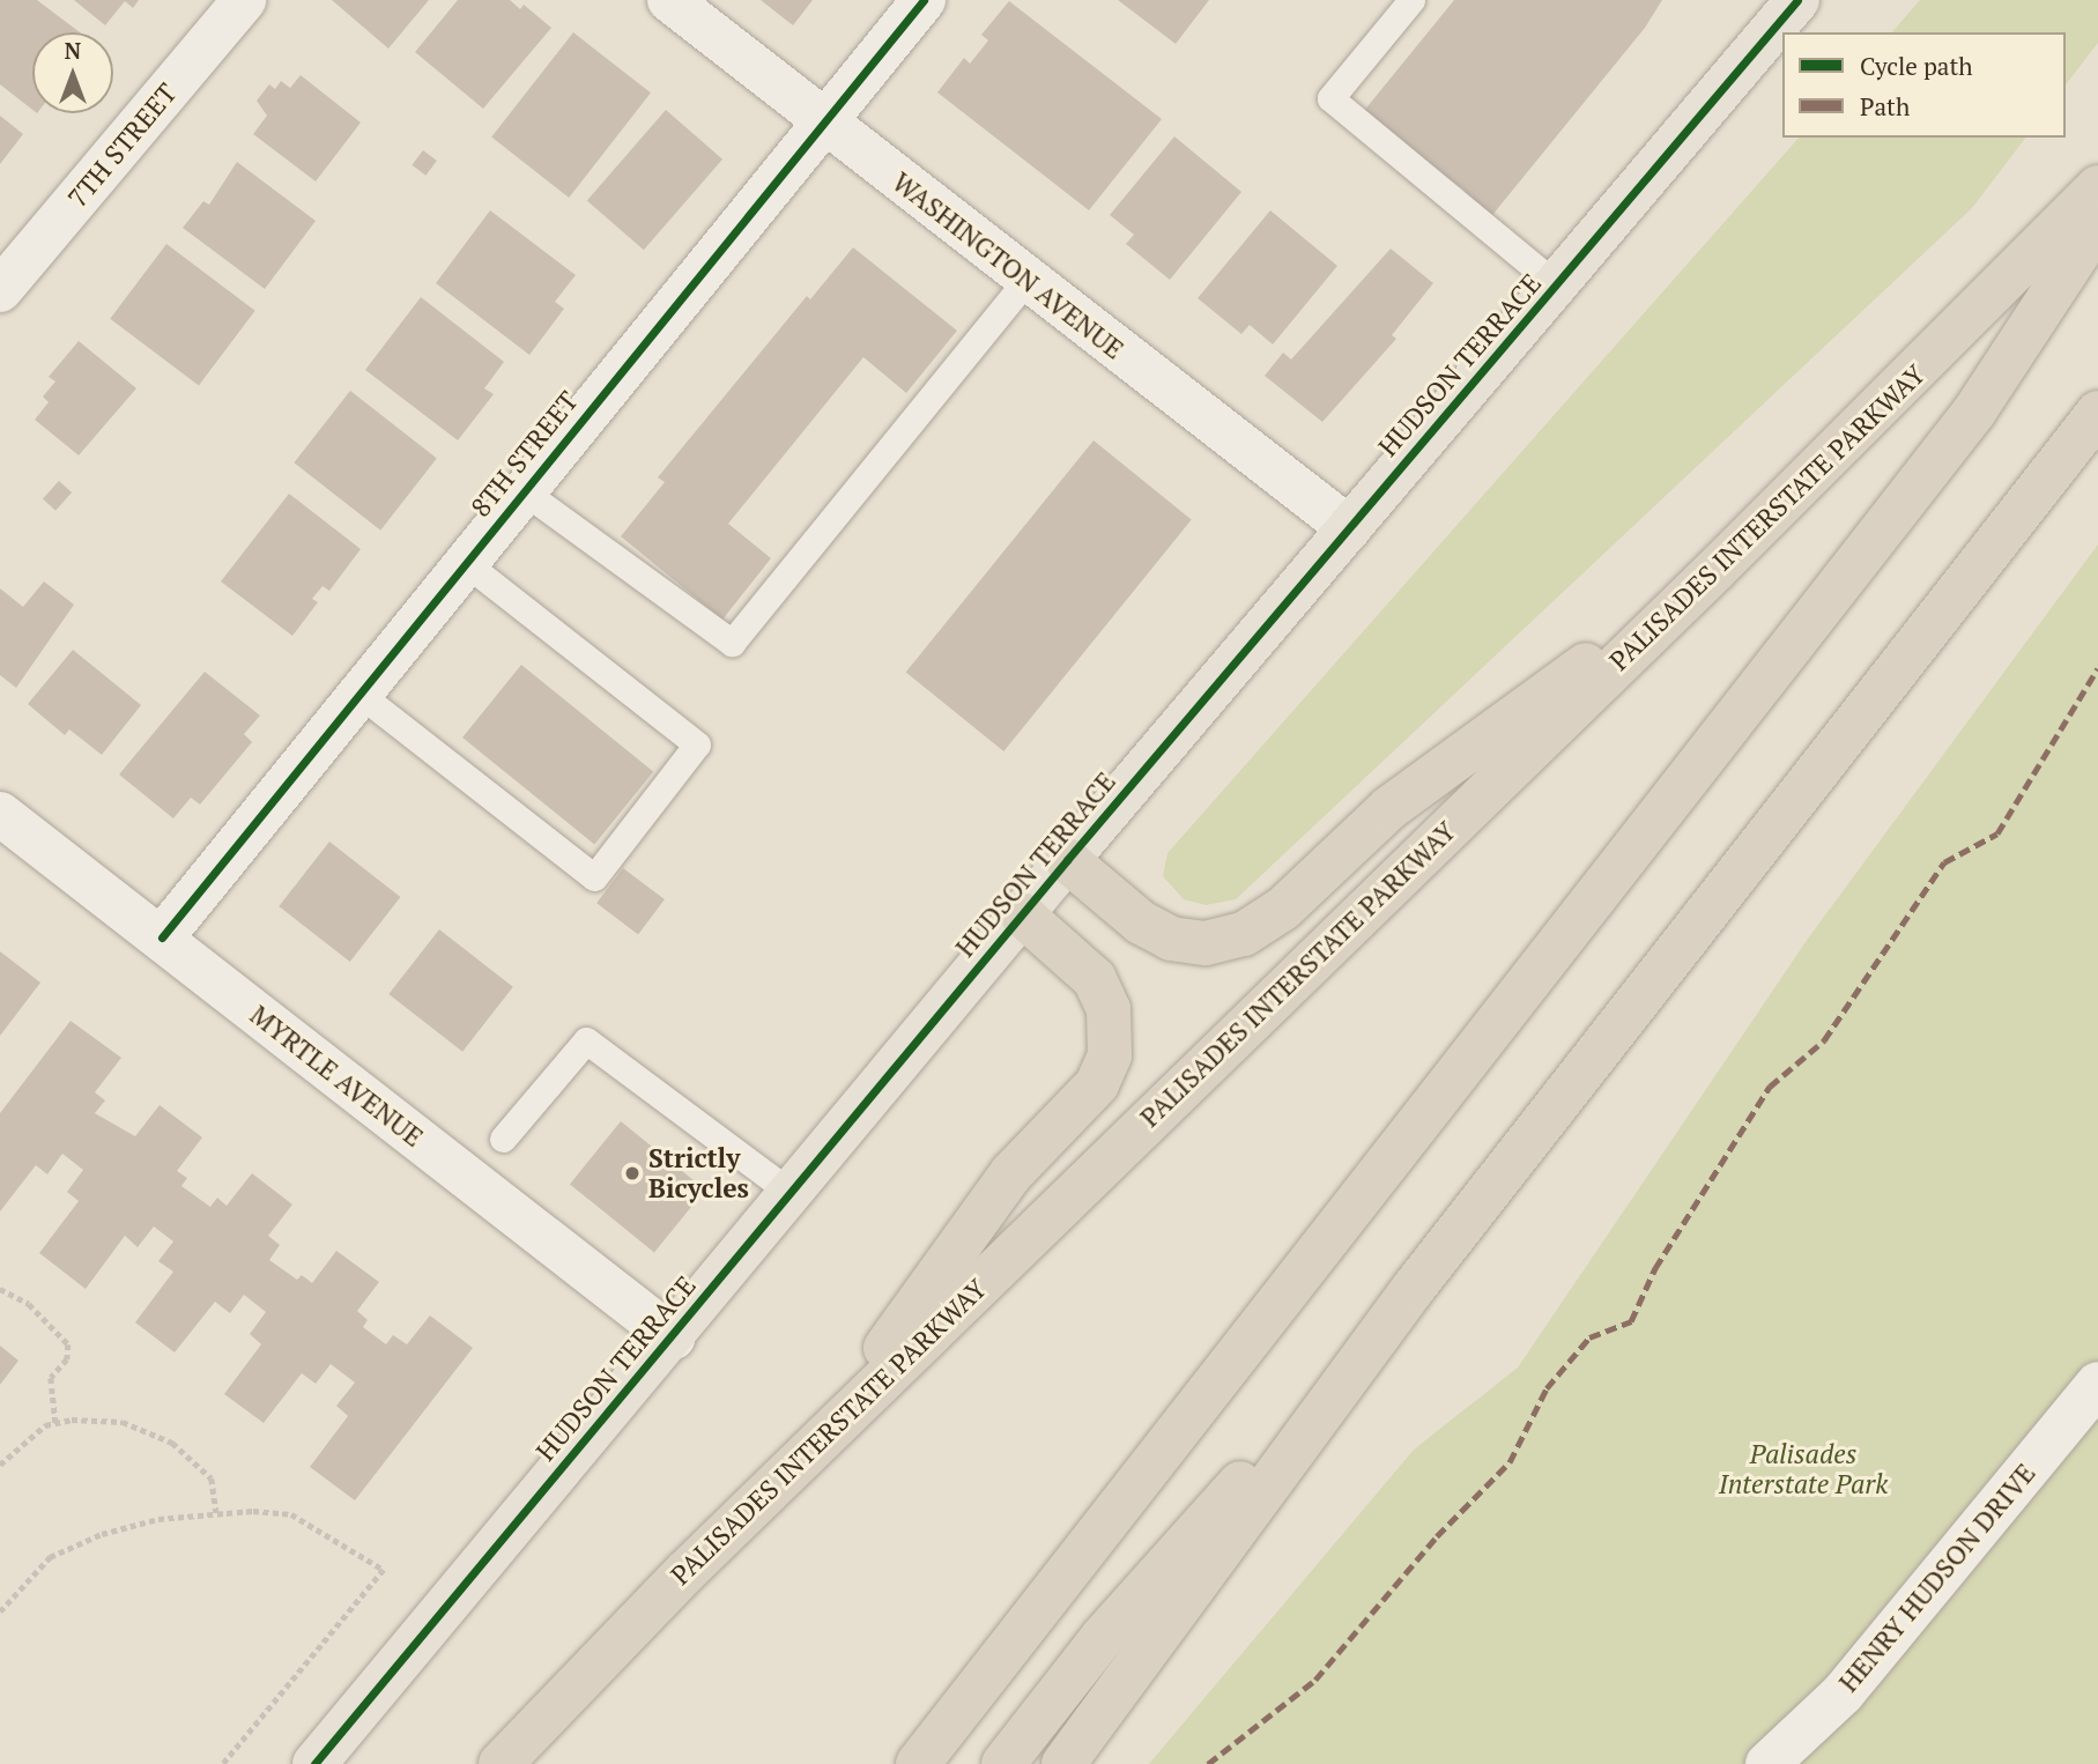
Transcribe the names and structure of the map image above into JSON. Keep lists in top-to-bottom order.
{
  "streets": {
    "highway": ["PALISADES INTERSTATE PARKWAY"],
    "main road": ["HUDSON TERRACE"],
    "street": [
      "7TH STREET",
      "WASHINGTON AVENUE",
      "8TH STREET",
      "MYRTLE AVENUE",
      "HENRY HUDSON DRIVE"
    ]
  },
  "crossings": [
    ["WASHINGTON AVENUE", "HUDSON TERRACE"],
    ["WASHINGTON AVENUE", "8TH STREET"],
    ["HUDSON TERRACE", "MYRTLE AVENUE"],
    ["8TH STREET", "MYRTLE AVENUE"]
  ],
  "parks": ["Palisades Interstate Park"],
  "places": ["Strictly Bicycles"],
  "legend": ["Cycle path", "Path"],
  "north": "top"
}
